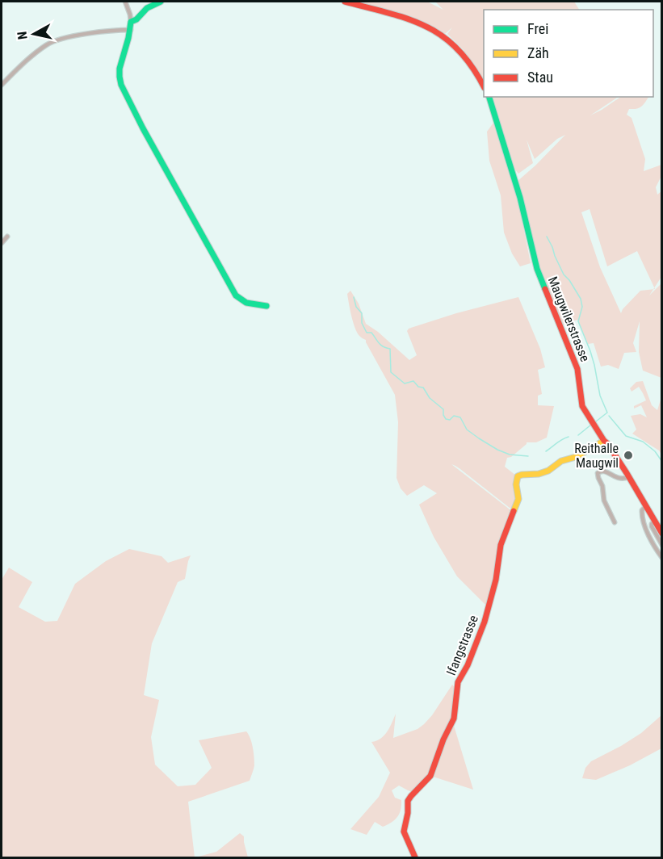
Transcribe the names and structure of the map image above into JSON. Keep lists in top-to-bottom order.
{
  "streets": {
    "street": ["Maugwilerstrasse", "Ifangstrasse"]
  },
  "crossings": [
    ["Maugwilerstrasse", "Ifangstrasse"]
  ],
  "places": ["Reithalle Maugwil"],
  "legend": ["Frei", "Zäh", "Stau"],
  "north": "left"
}
